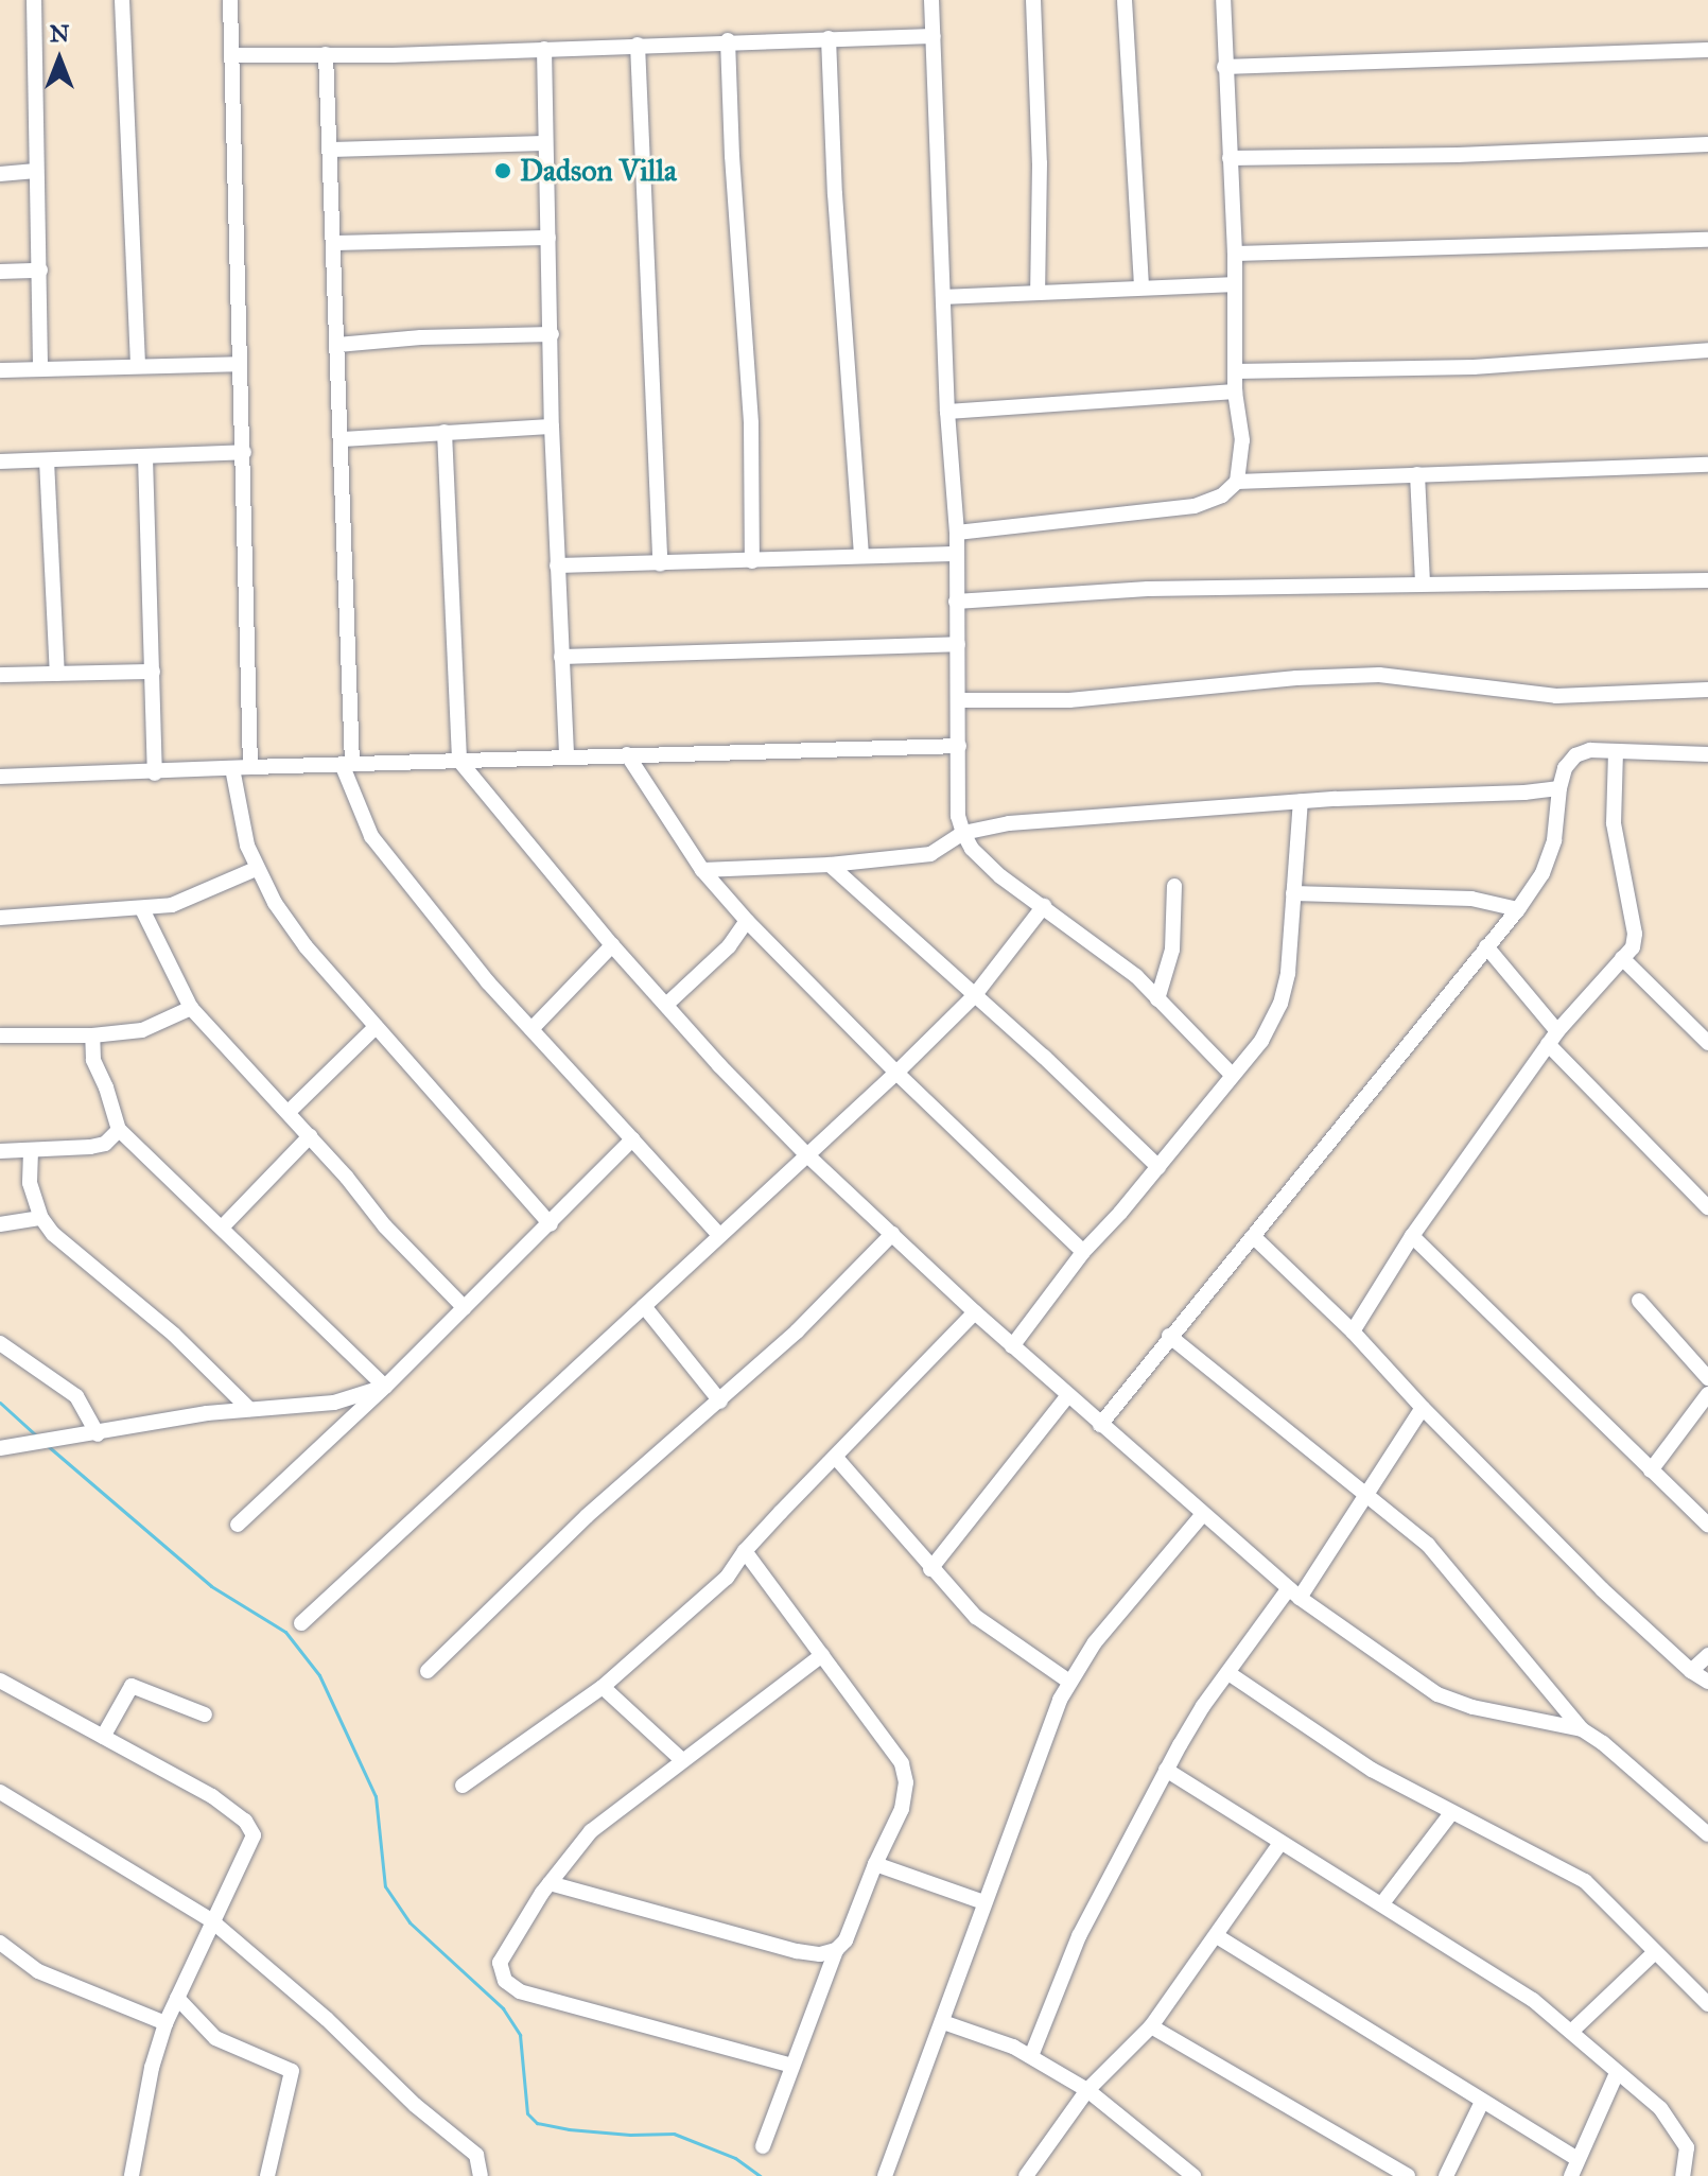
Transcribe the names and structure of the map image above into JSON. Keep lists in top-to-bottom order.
{
  "places": ["Dadson Villa"],
  "north": "top"
}
